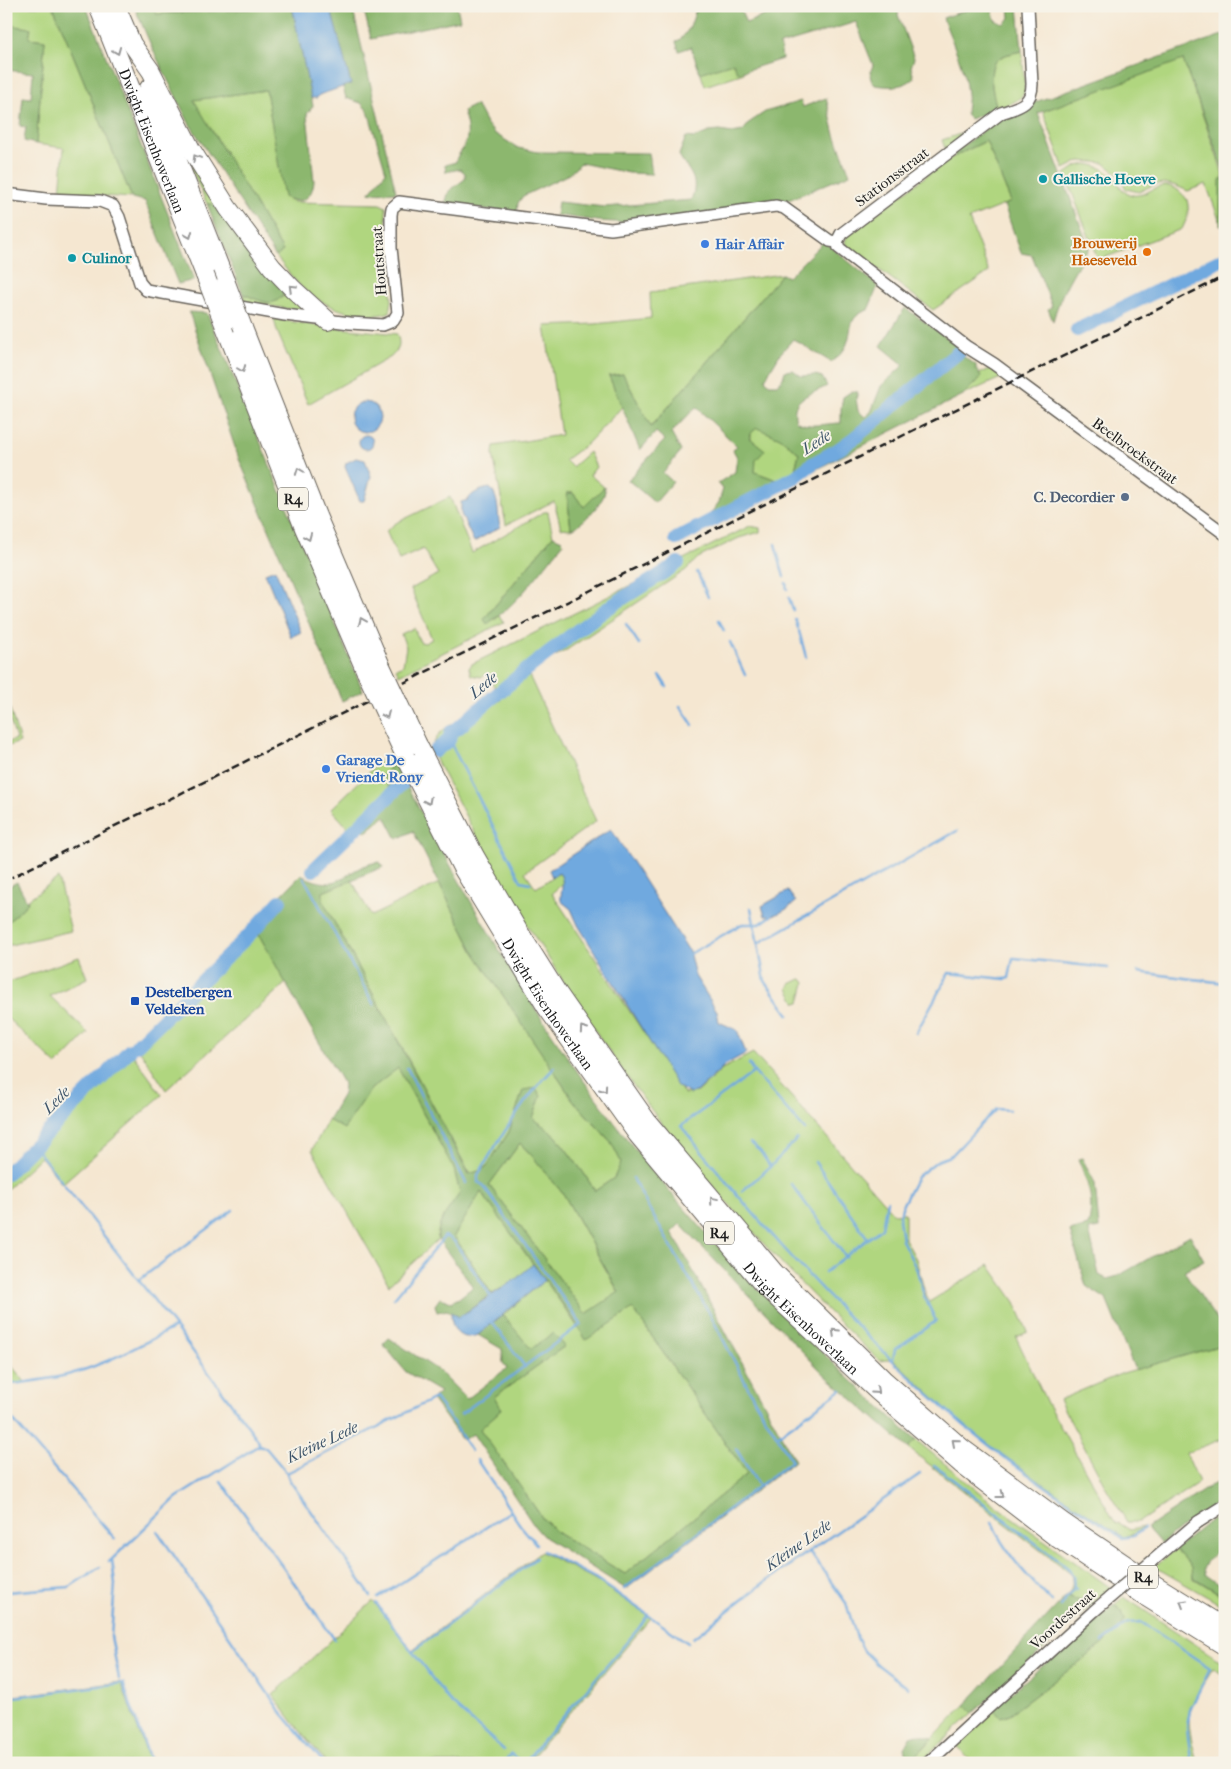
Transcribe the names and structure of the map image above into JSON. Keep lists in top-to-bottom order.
{
  "streets": {
    "highway": ["Dwight Eisenhowerlaan", "R4"],
    "street": [
      "Stationsstraat",
      "Houtstraat",
      "Beelbroekstraat",
      "Voordestraat"
    ]
  },
  "crossings": [
    ["Dwight Eisenhowerlaan", "R4"],
    ["Stationsstraat", "Houtstraat"],
    ["Stationsstraat", "Beelbroekstraat"],
    ["Houtstraat", "Beelbroekstraat"]
  ],
  "water": ["Lede", "Kleine Lede"],
  "places": {
    "other": [
      "Gallische Hoeve",
      "Hair Affair",
      "Brouwerij Haeseveld",
      "Culinor",
      "C. Decordier",
      "Garage De Vriendt Rony"
    ],
    "transit": ["Destelbergen Veldeken"]
  }
}
